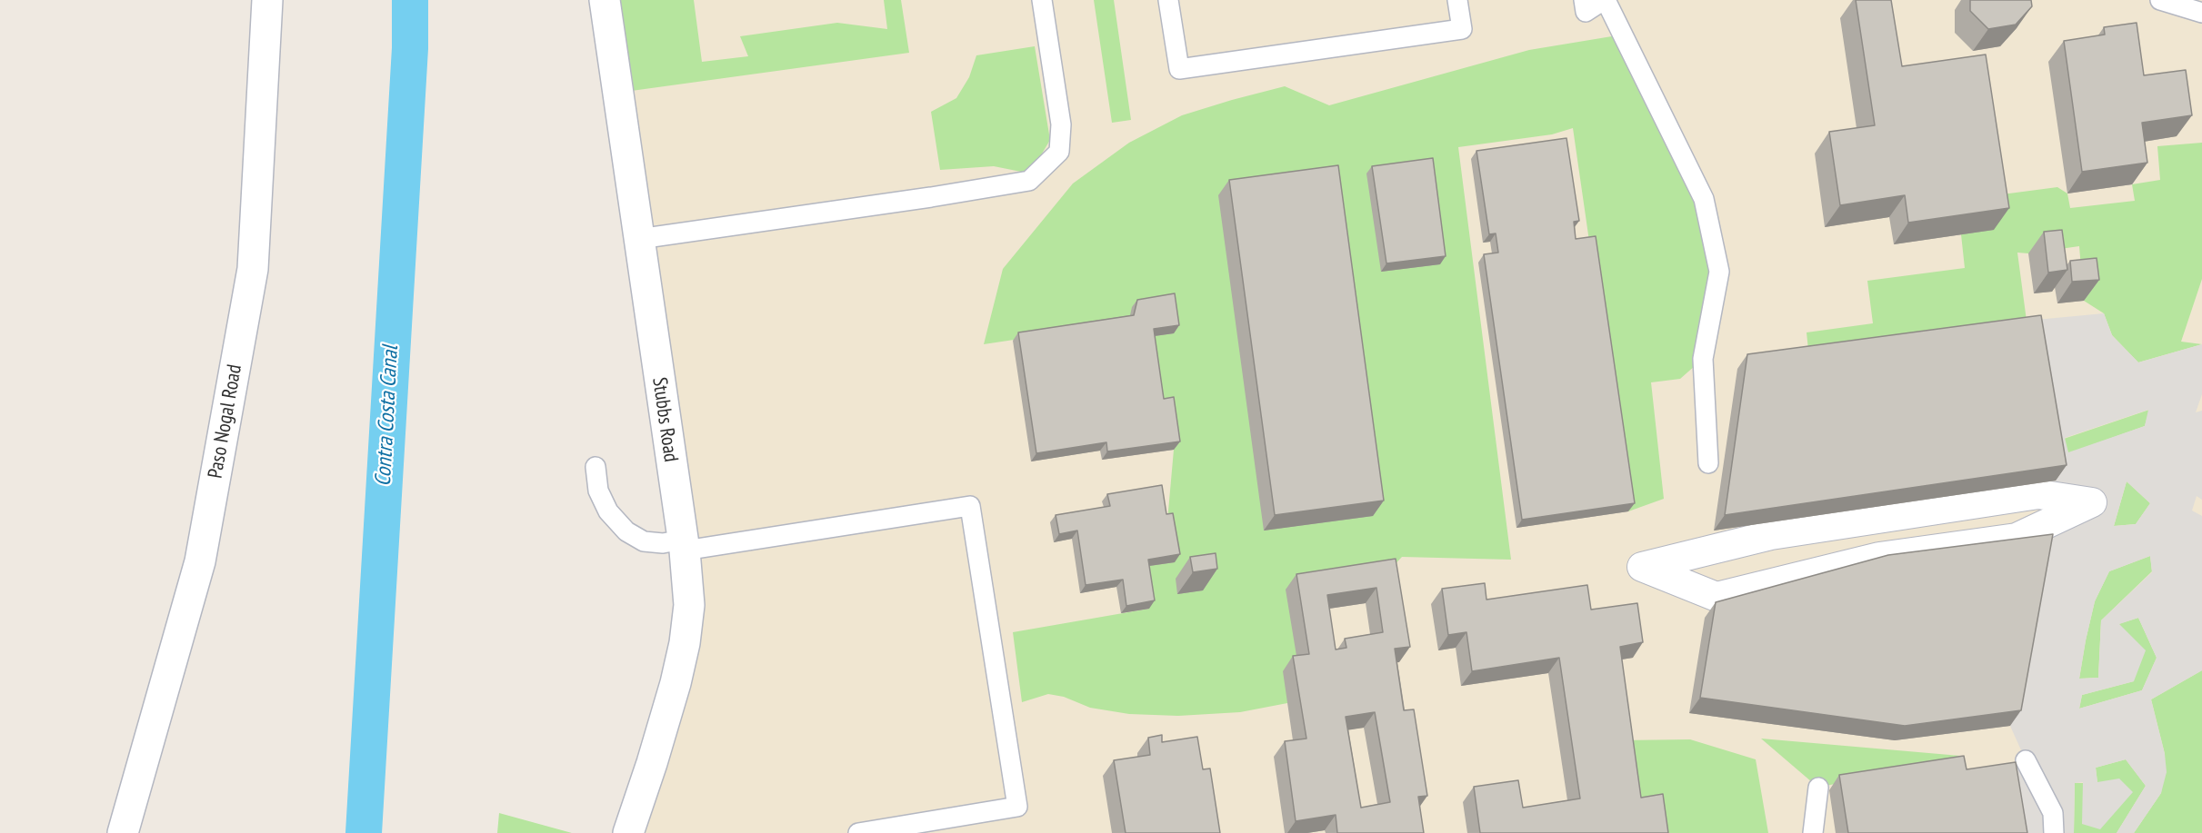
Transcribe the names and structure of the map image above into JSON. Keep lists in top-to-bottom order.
{
  "streets": {
    "street": ["Stubbs Road", "Paso Nogal Road"]
  },
  "water": ["Contra Costa Canal"]
}
